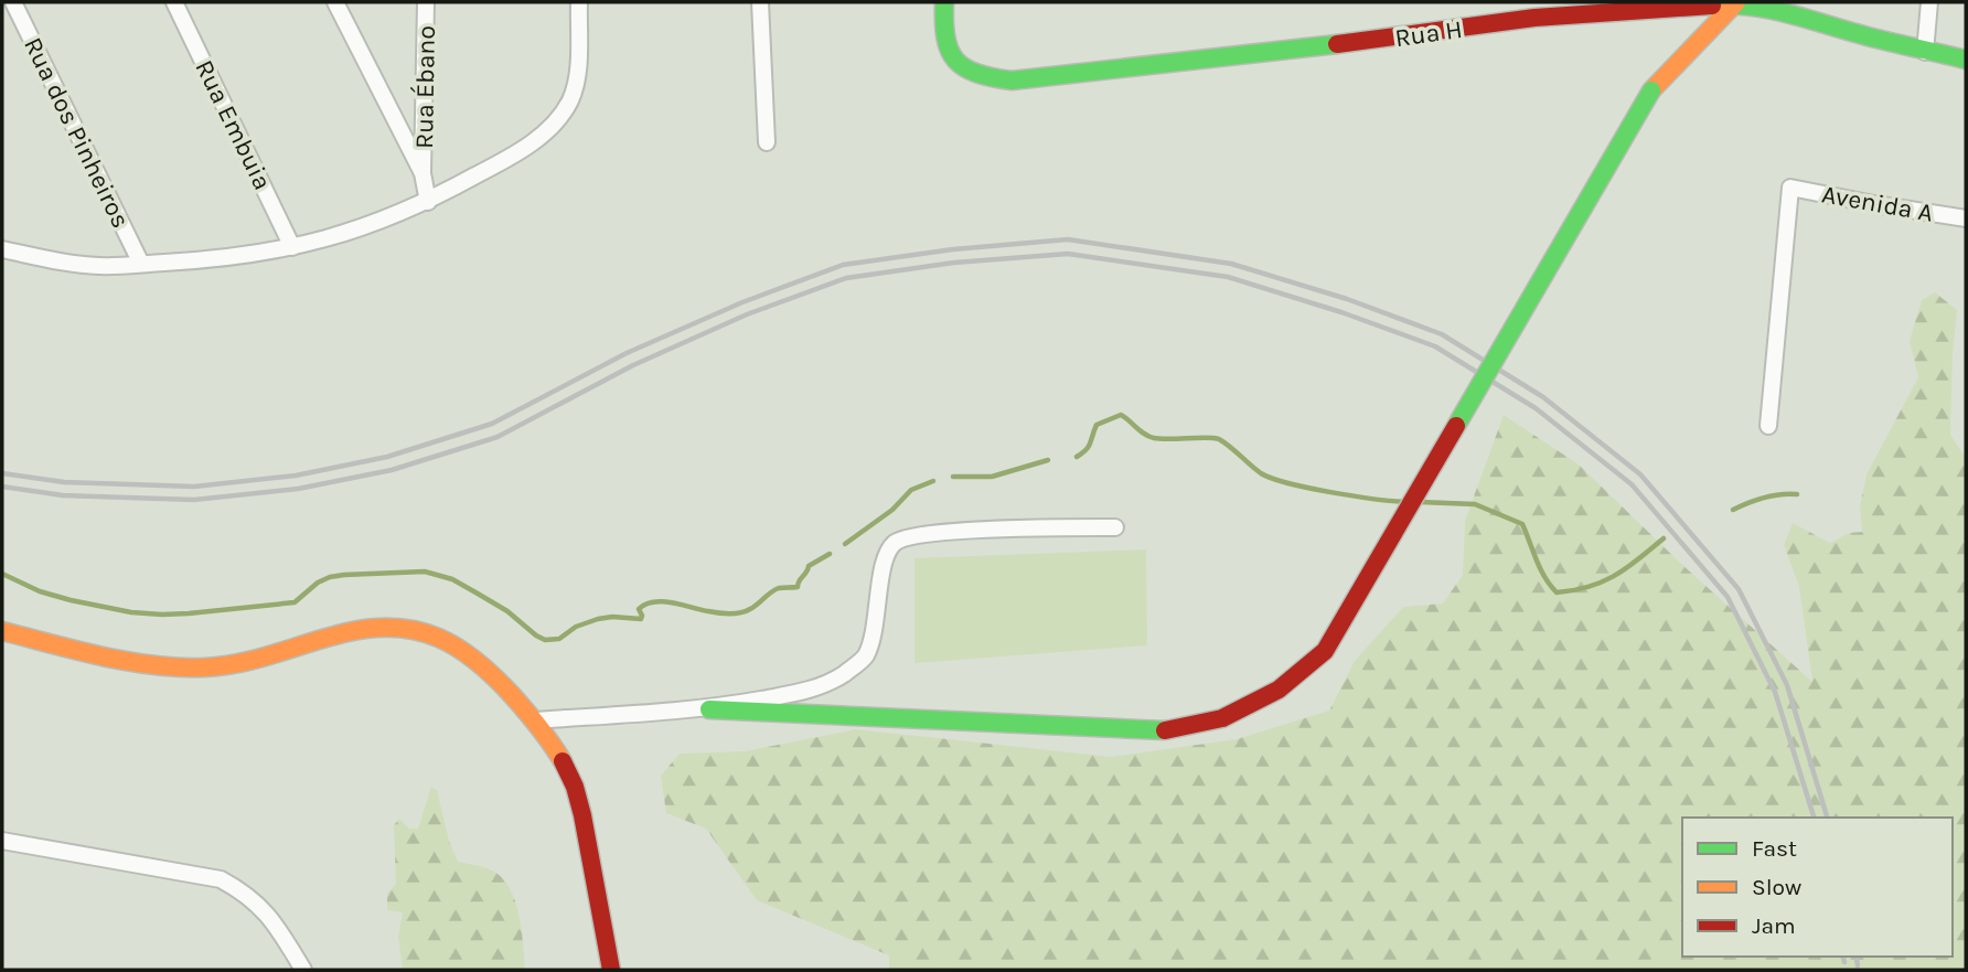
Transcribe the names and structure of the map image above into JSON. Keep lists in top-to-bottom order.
{
  "streets": {
    "street": [
      "Rua H",
      "Rua Ébano",
      "Rua Embuia",
      "Rua dos Pinheiros",
      "Avenida A"
    ]
  },
  "legend": ["Fast", "Slow", "Jam"]
}
